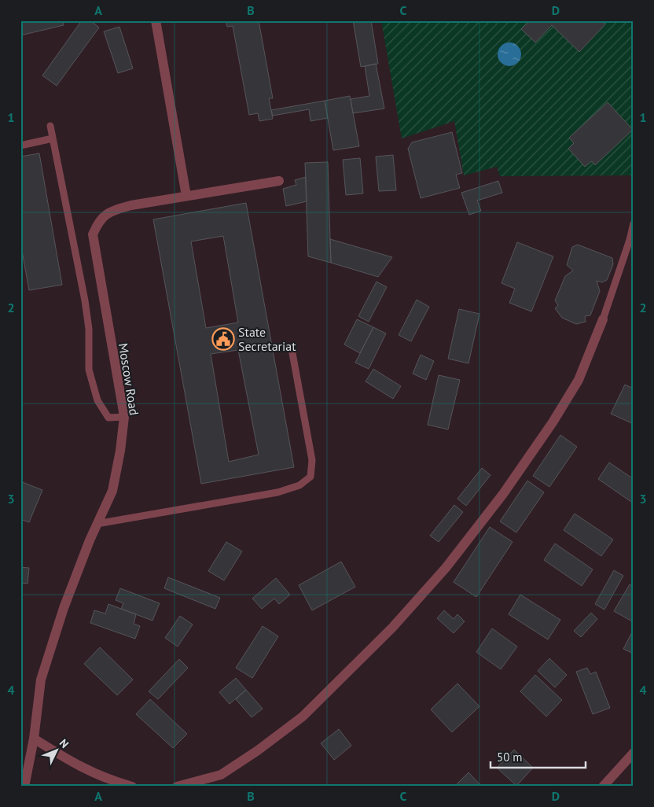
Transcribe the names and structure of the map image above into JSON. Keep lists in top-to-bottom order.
{
  "streets": {
    "street": ["Moscow Road"]
  },
  "places": {
    "public building": ["State Secretariat"]
  },
  "scale_bar": "50 m",
  "north": "top right",
  "grid": {
    "columns": [
      "A",
      "B",
      "C",
      "D"
    ],
    "rows": [
      "1",
      "2",
      "3",
      "4"
    ]
  }
}
